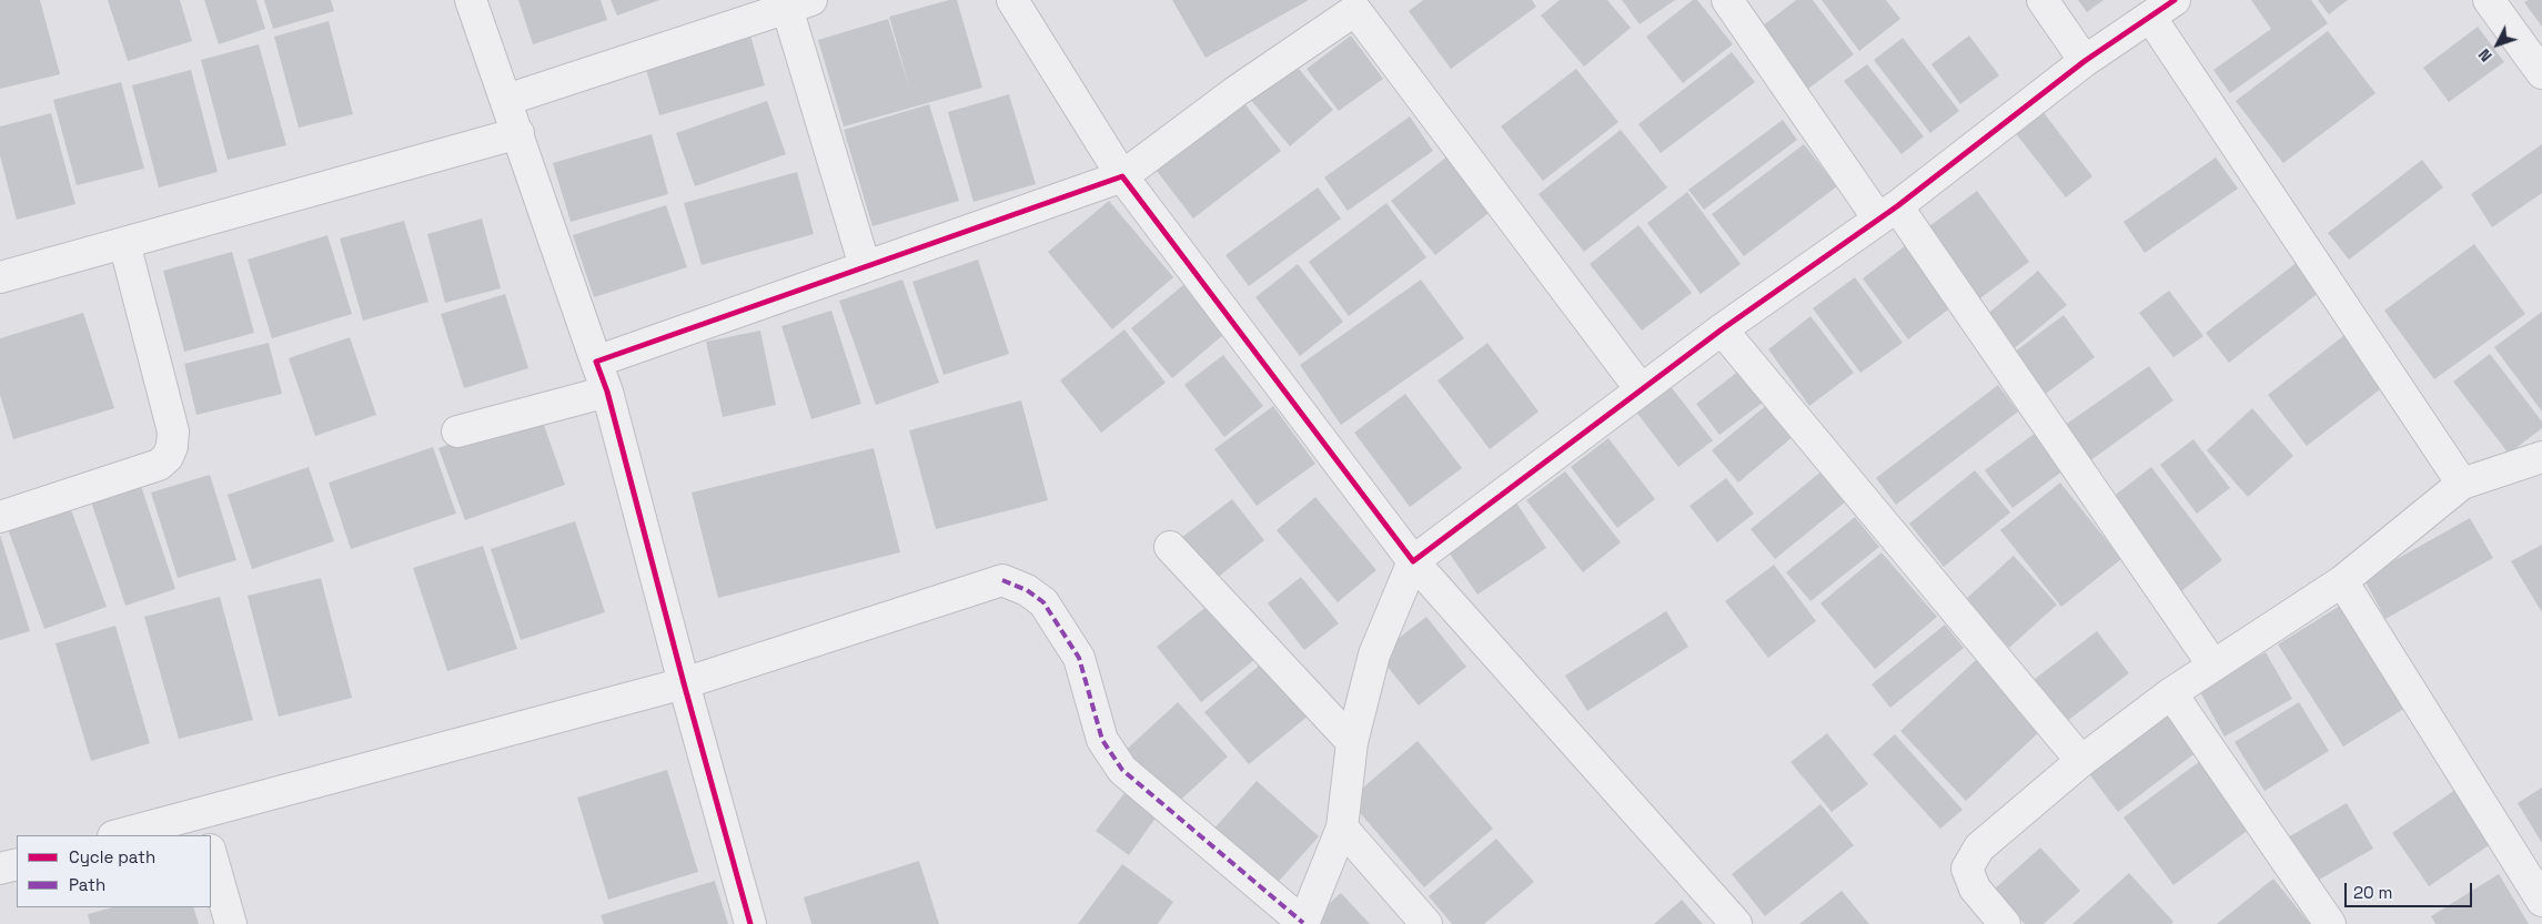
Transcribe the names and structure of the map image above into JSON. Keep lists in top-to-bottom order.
{
  "legend": ["Cycle path", "Path"],
  "scale_bar": "20 m",
  "north": "bottom left"
}
